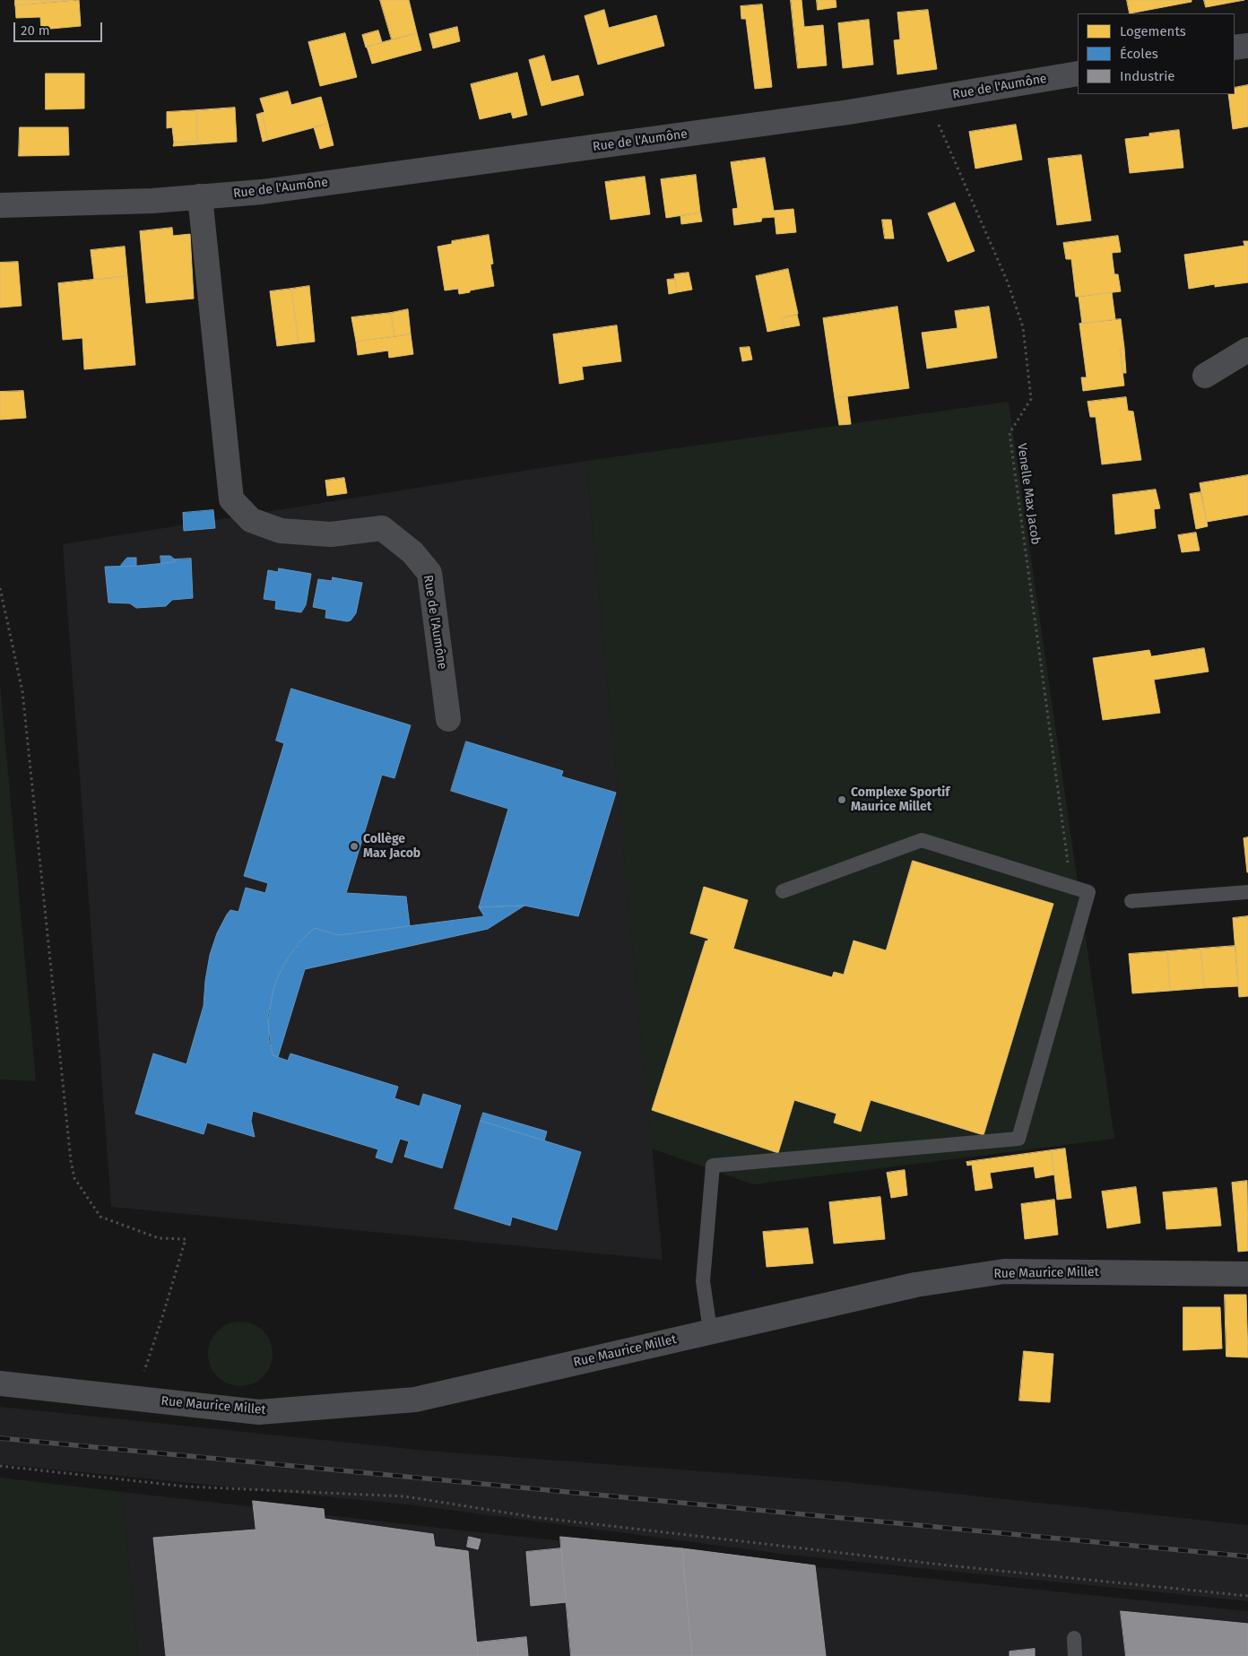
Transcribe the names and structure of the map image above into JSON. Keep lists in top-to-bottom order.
{
  "streets": {
    "street": ["Rue de l'Aumône", "Rue Maurice Millet"],
    "path": ["Venelle Max Jacob"]
  },
  "crossings": [
    ["Rue de l'Aumône", "Venelle Max Jacob"]
  ],
  "places": ["Complexe Sportif Maurice Millet", "Collège Max Jacob"],
  "legend": ["Logements", "Écoles", "Industrie"],
  "scale_bar": "20 m"
}
